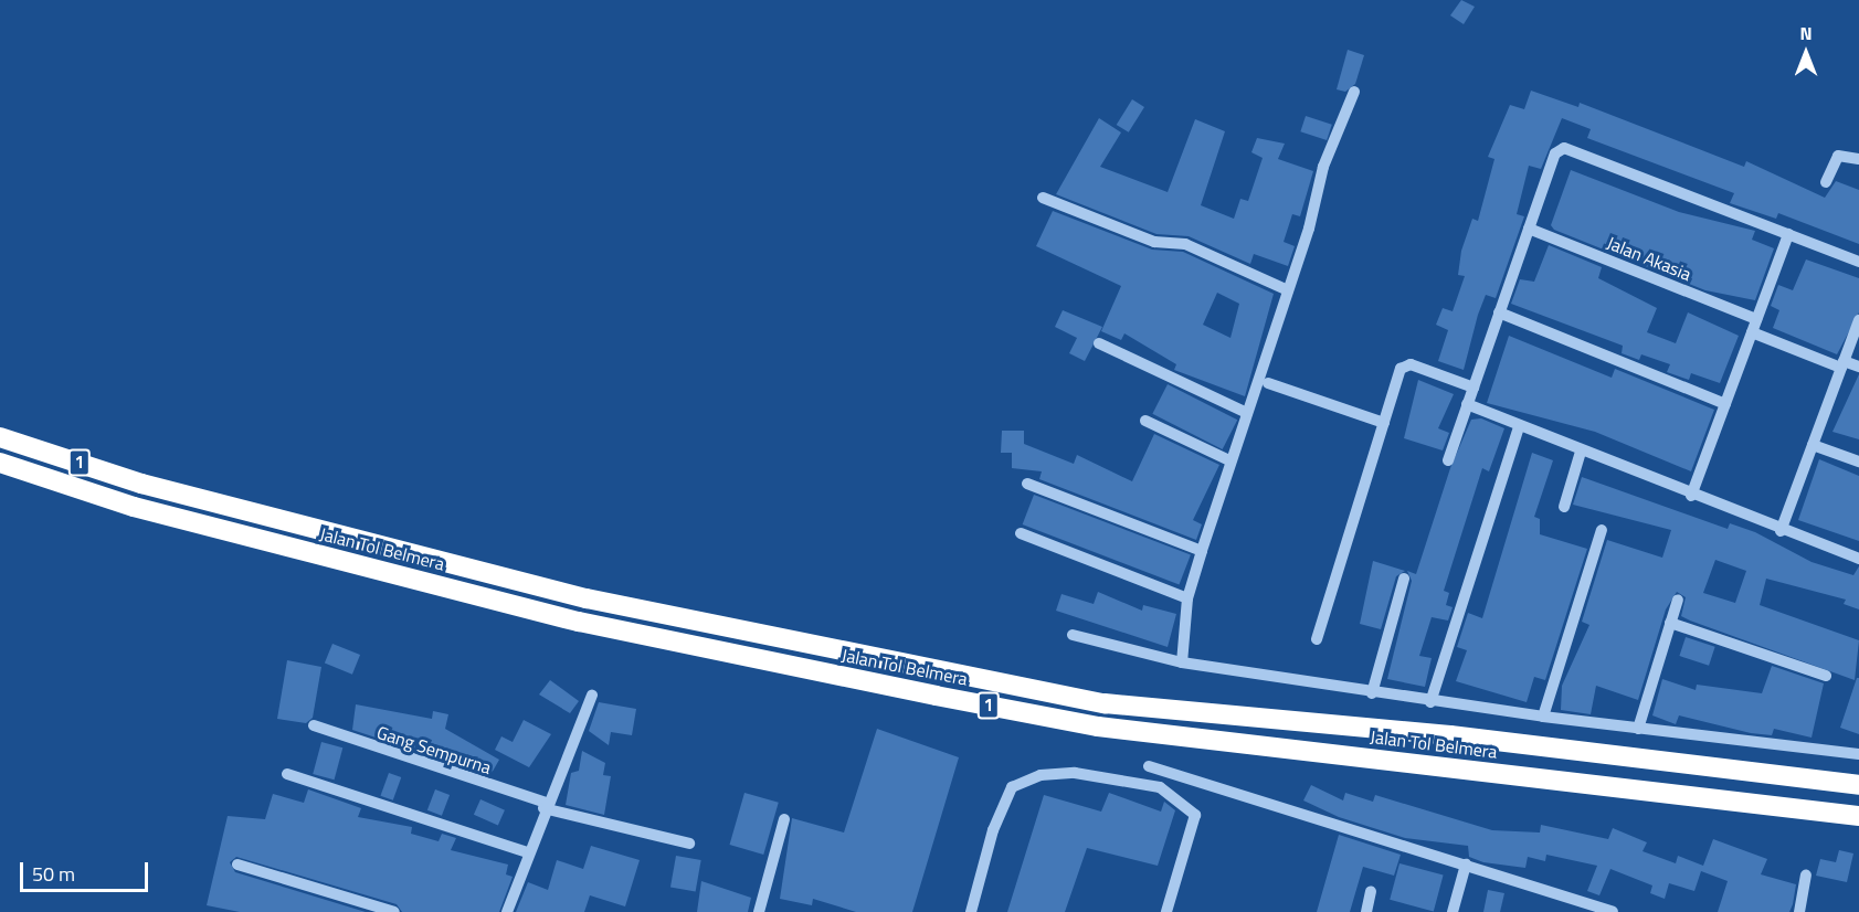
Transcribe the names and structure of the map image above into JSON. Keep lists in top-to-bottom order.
{
  "streets": {
    "highway": ["1", "Jalan Tol Belmera"],
    "street": ["Jalan Akasia", "Gang Sempurna"]
  },
  "scale_bar": "50 m",
  "north": "top"
}
